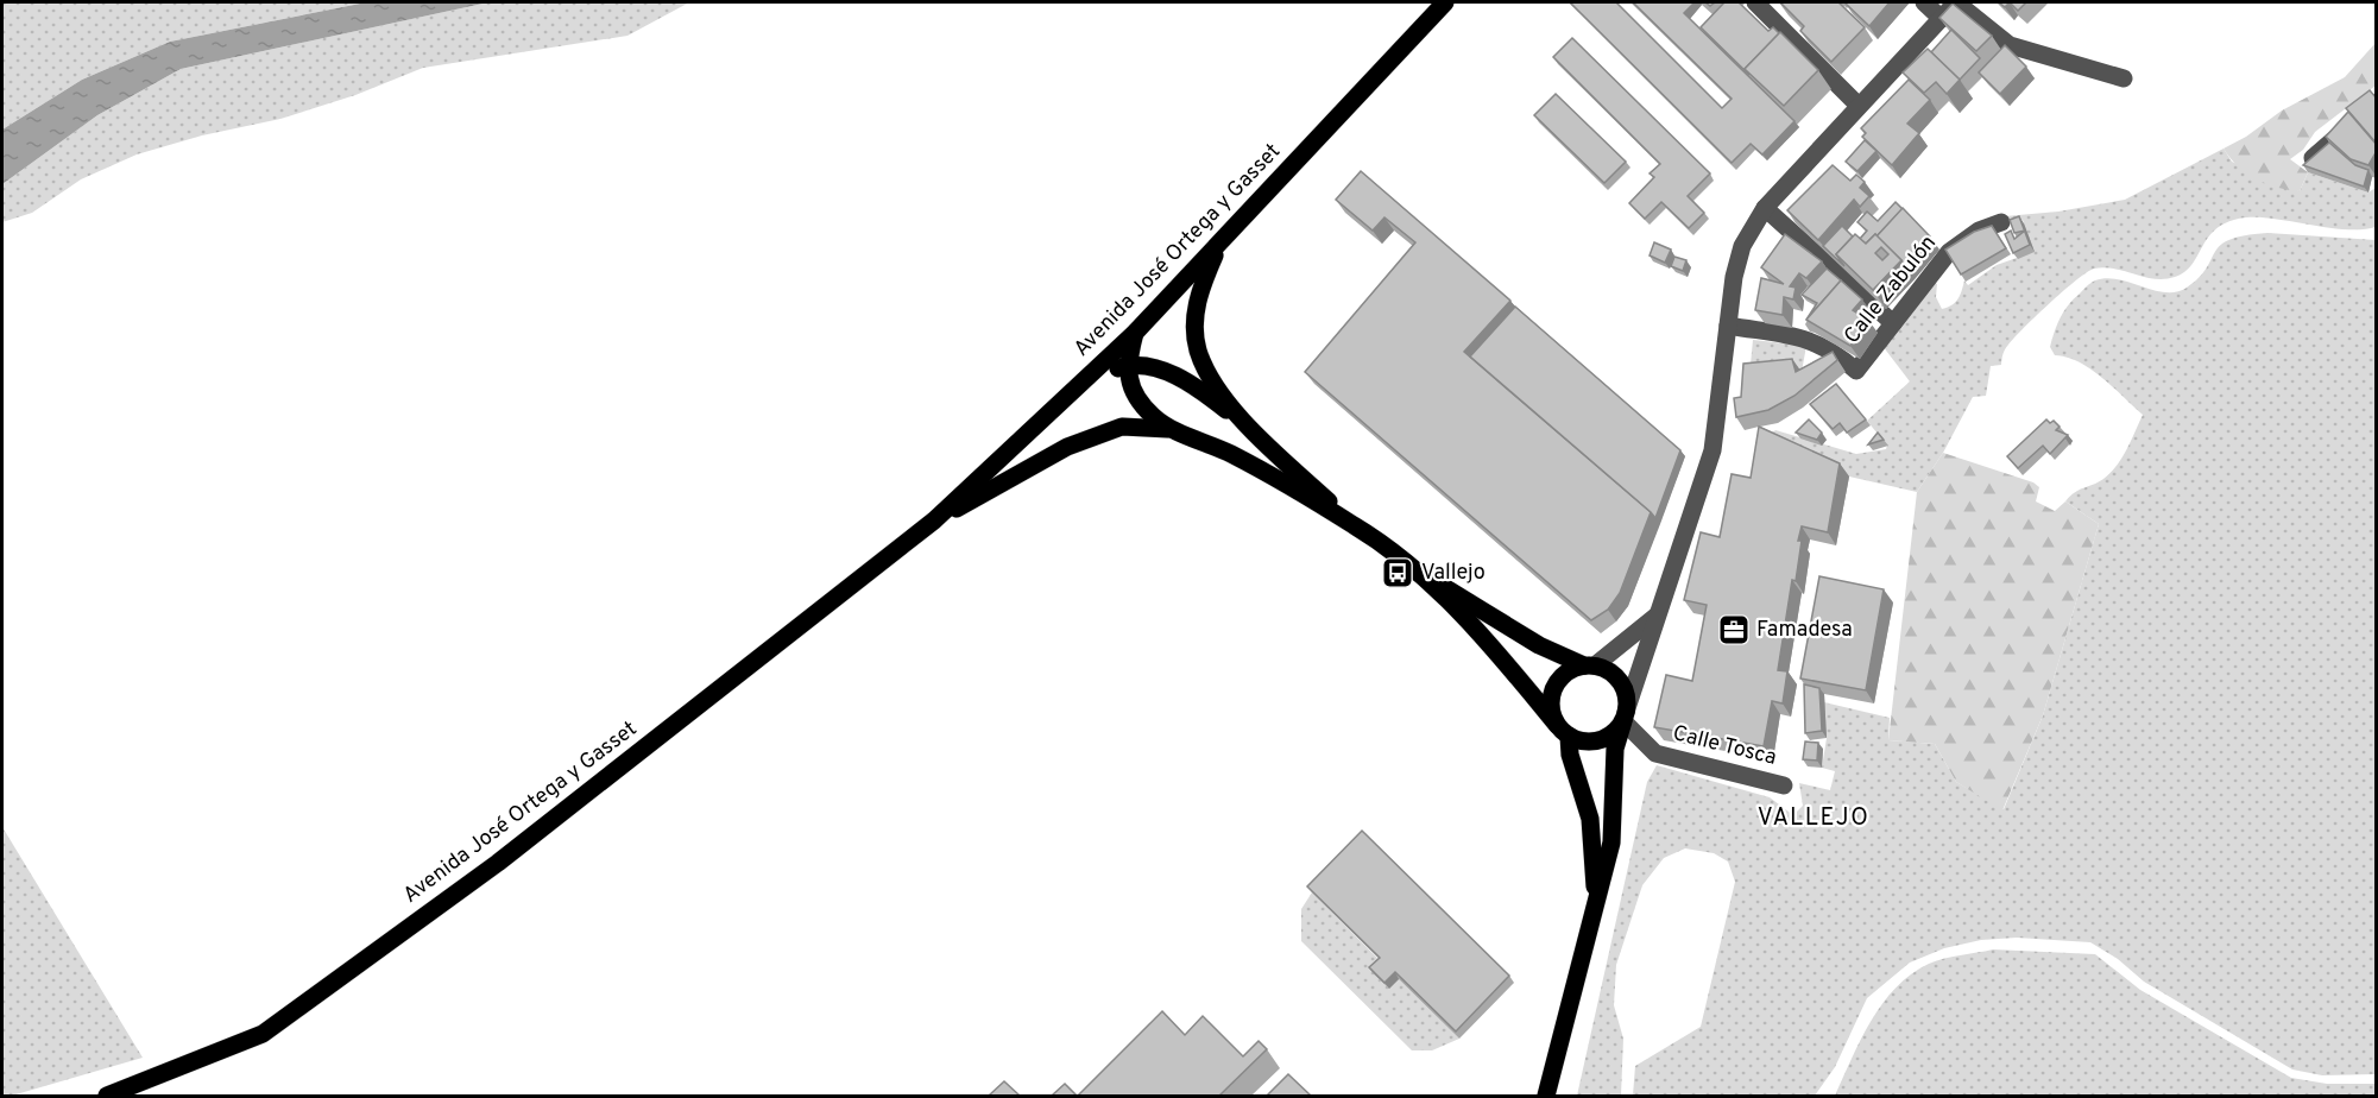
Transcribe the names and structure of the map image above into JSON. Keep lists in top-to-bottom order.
{
  "streets": {
    "main road": ["Avenida José Ortega y Gasset"],
    "street": ["Calle Zabulón", "Calle Tosca"]
  },
  "districts": ["VALLEJO"],
  "places": {
    "bus stop": ["Vallejo"],
    "office": ["Famadesa"]
  }
}
